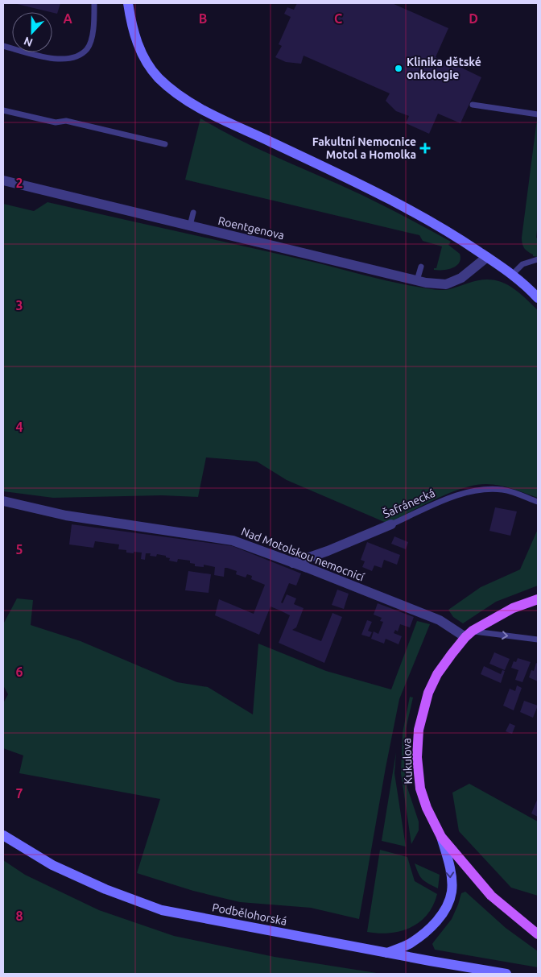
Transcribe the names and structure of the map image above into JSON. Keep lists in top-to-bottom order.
{
  "streets": {
    "main road": ["Kukulova"],
    "street": [
      "Roentgenova",
      "Šafránecká",
      "Nad Motolskou nemocnicí",
      "Podbělohorská"
    ]
  },
  "crossings": [
    ["Šafránecká", "Nad Motolskou nemocnicí"],
    ["Nad Motolskou nemocnicí", "Kukulova"]
  ],
  "places": {
    "other": ["Klinika dětské onkologie"],
    "health": ["Fakultní Nemocnice Motol a Homolka"]
  },
  "north": "bottom",
  "grid": {
    "columns": [
      "A",
      "B",
      "C",
      "D"
    ],
    "rows": [
      "2",
      "3",
      "4",
      "5",
      "6",
      "7",
      "8"
    ]
  }
}
